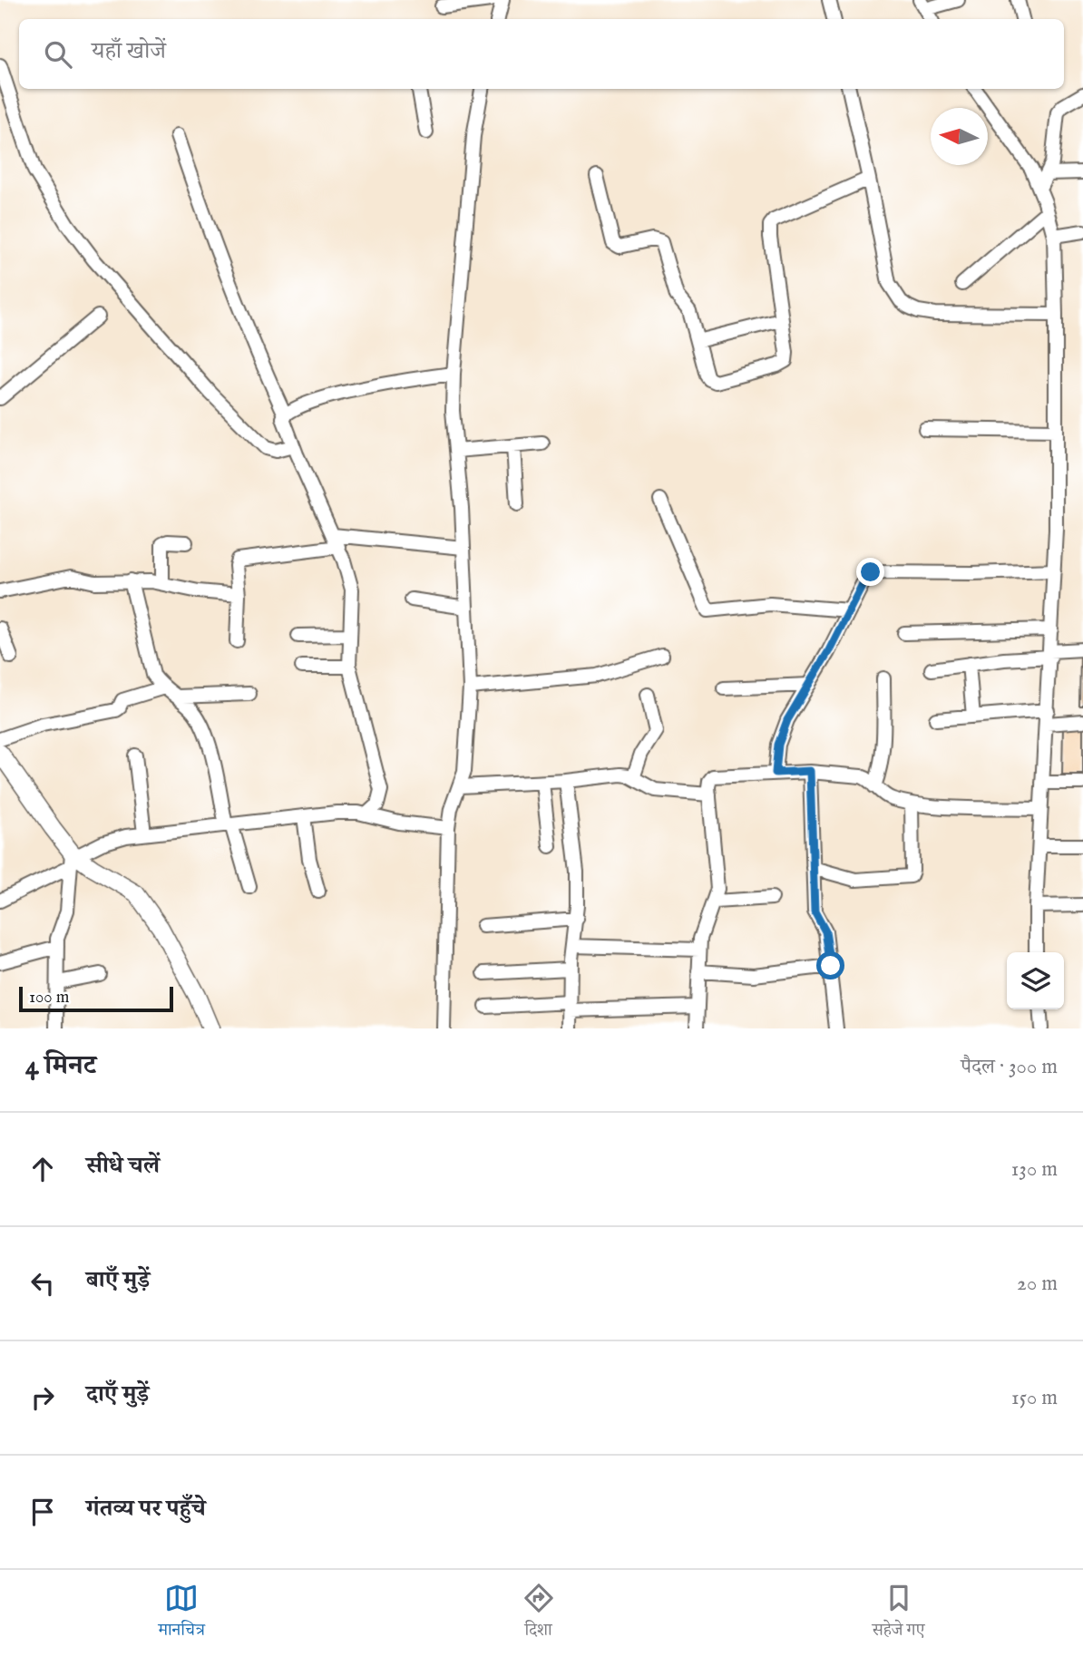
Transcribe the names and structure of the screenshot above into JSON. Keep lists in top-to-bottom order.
{
  "scale_bar": "100 m",
  "north": "left",
  "page": {
    "search": "यहाँ खोजें",
    "scale": "100 m",
    "heading": ["4 मिनट", "पैदल · 300 m"],
    "list": [
      ["सीधे चलें", "130 m"],
      ["बाएँ मुड़ें", "20 m"],
      ["दाएँ मुड़ें", "150 m"],
      "गंतव्य पर पहुँचे"
    ],
    "nav": ["मानचित्र", "दिशा", "सहेजे गए"]
  }
}
